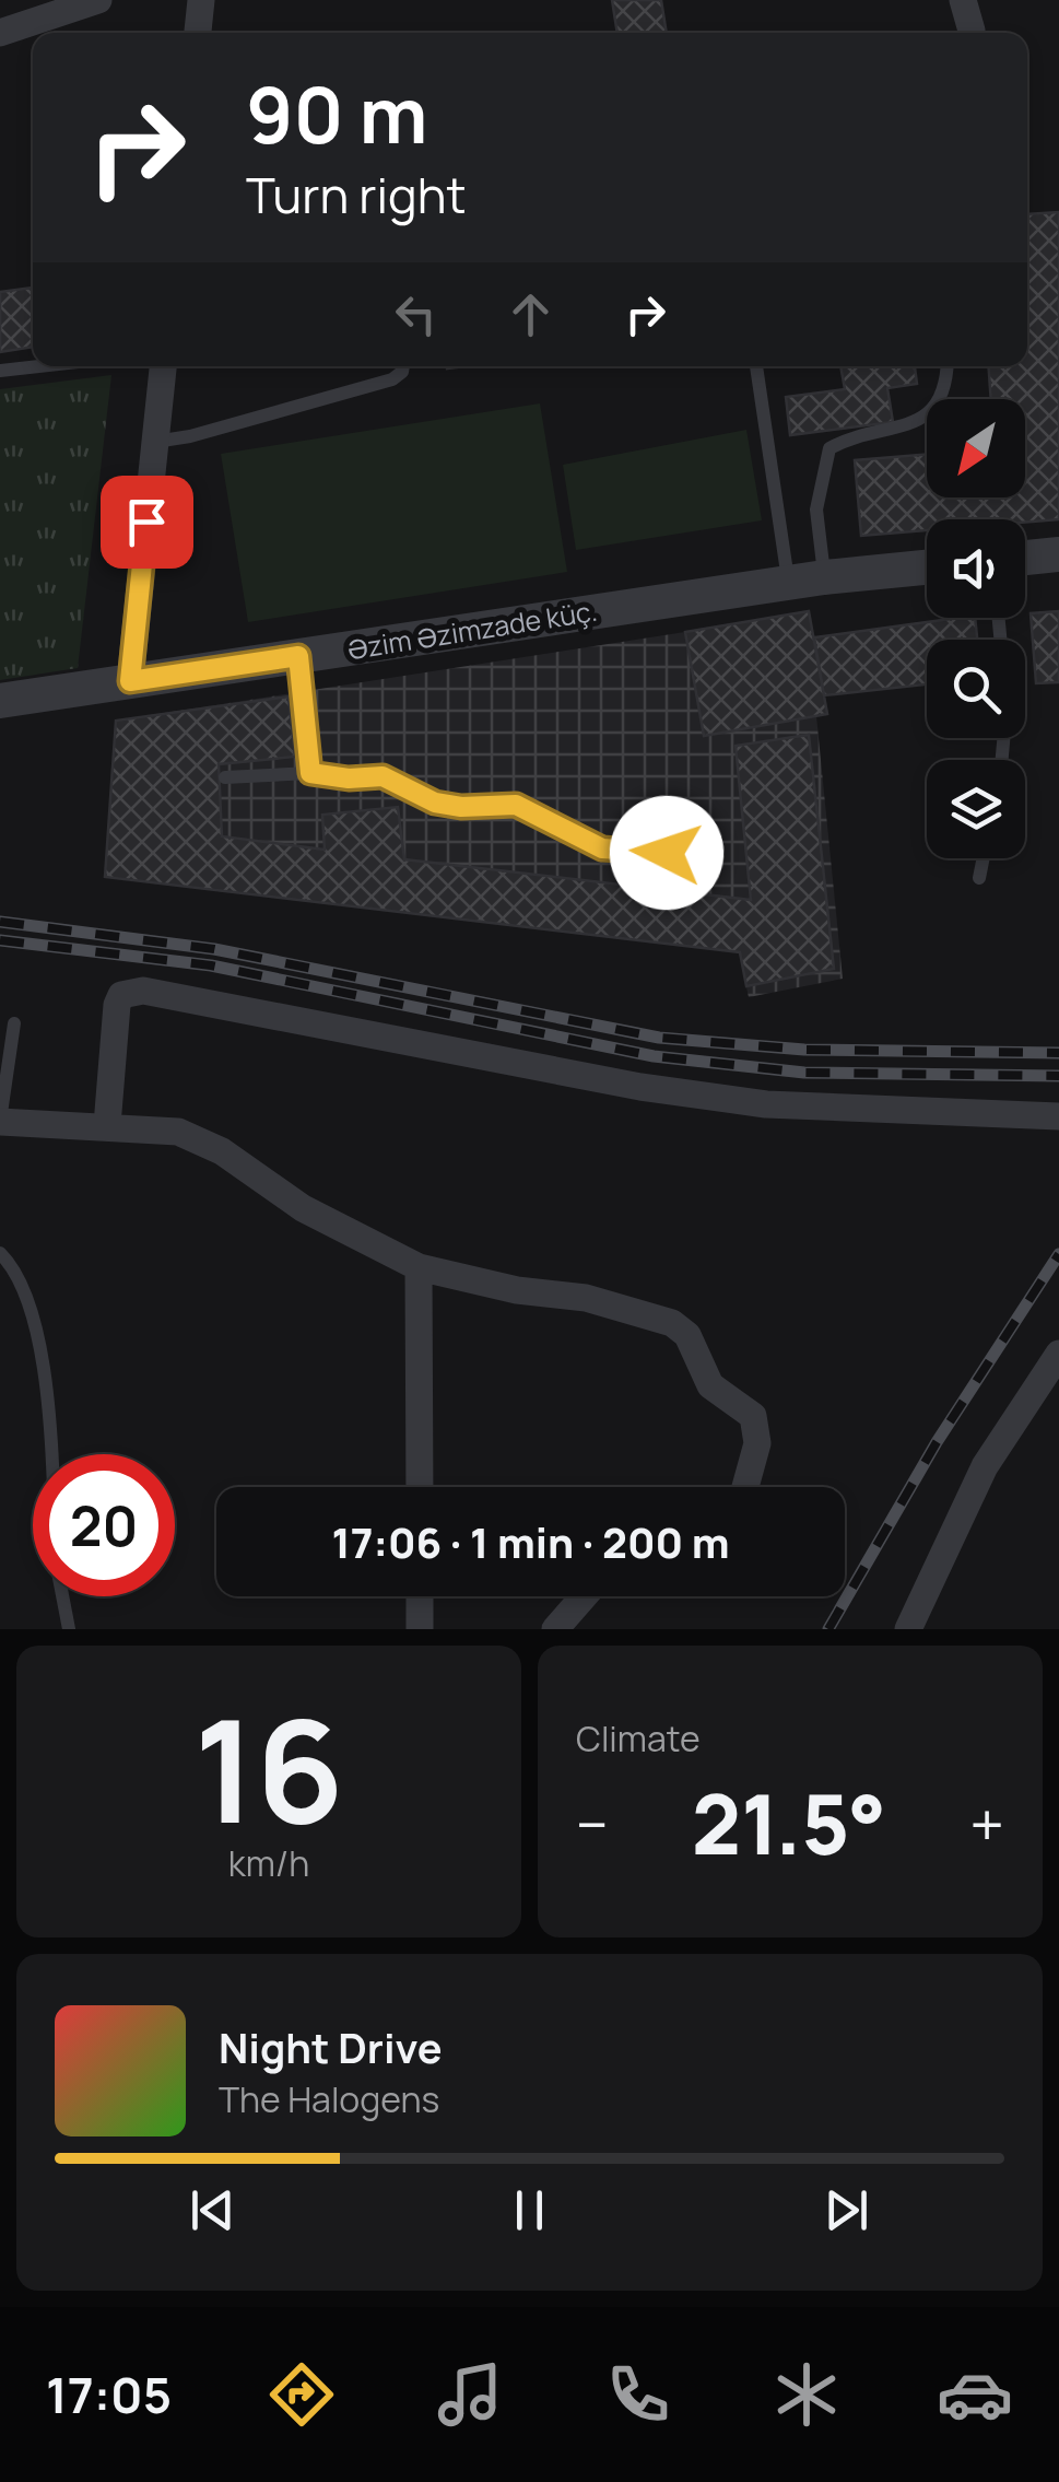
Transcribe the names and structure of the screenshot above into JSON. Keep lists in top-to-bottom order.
{
  "streets": {
    "street": ["Əzim Əzimzade küç."]
  },
  "north": "bottom left",
  "page": {
    "turn": ["90 m", "Turn right"],
    "limit": "20",
    "trip": "17:06 · 1 min · 200 m",
    "tile": [
      ["16", "km/h"],
      "Climate"
    ],
    "heat": ["−", "21.5°", "+"],
    "song": ["Night Drive", "The Halogens"],
    "tabs": "17:05"
  }
}
